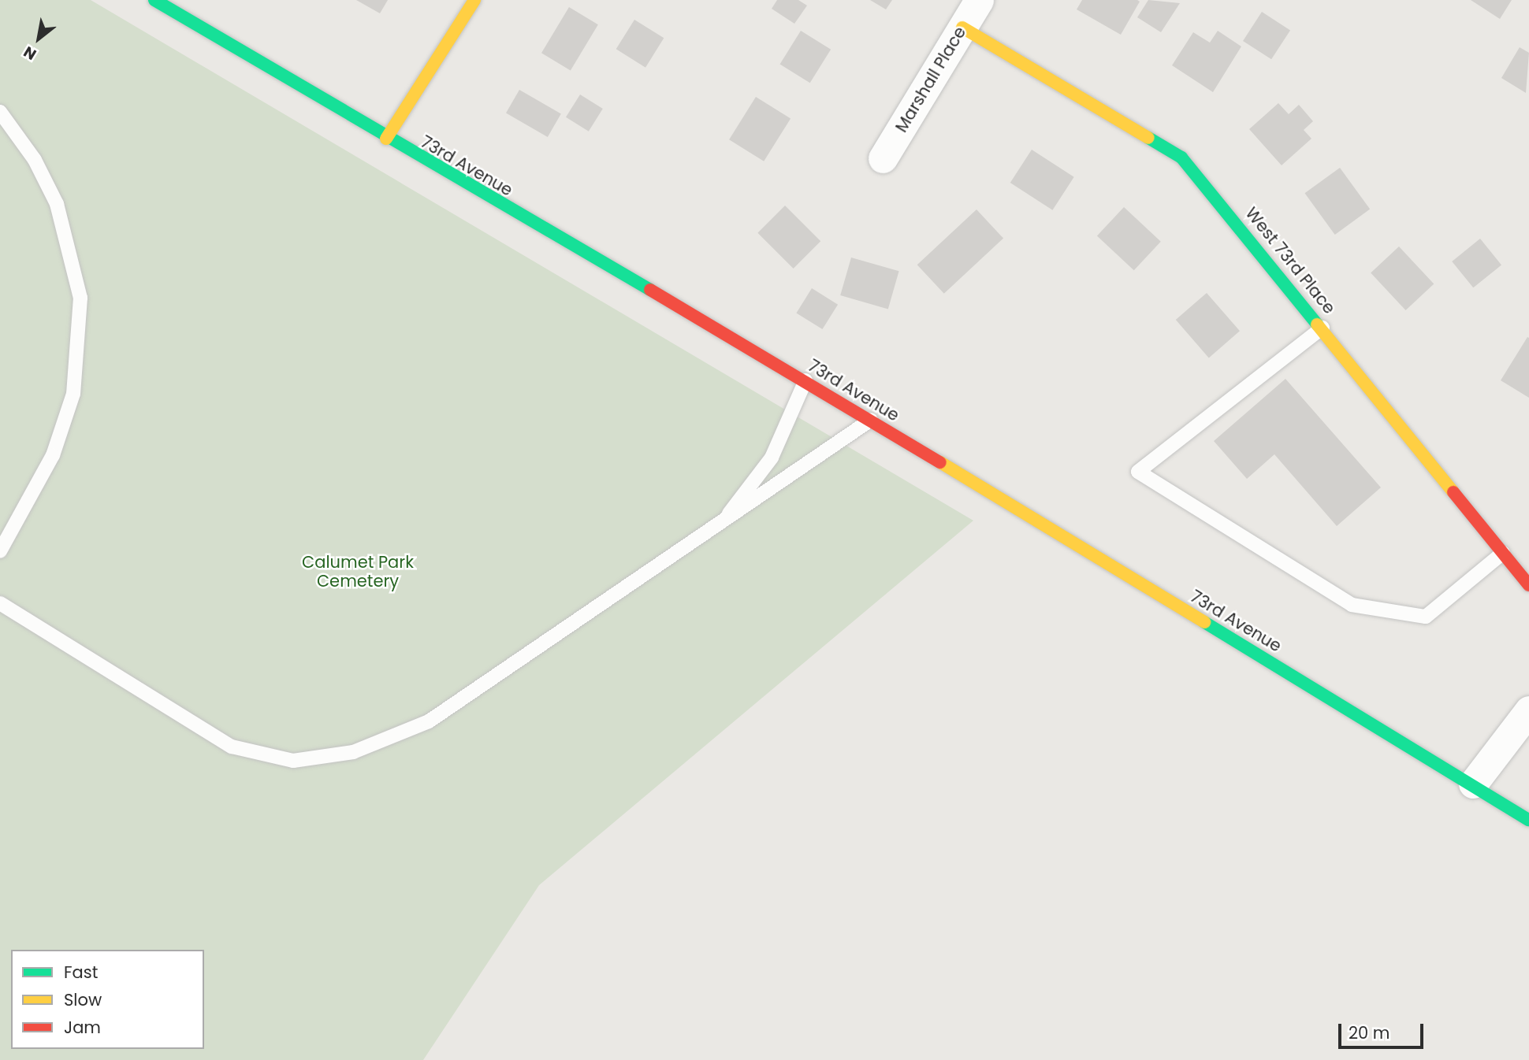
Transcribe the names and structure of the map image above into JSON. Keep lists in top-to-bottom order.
{
  "streets": {
    "street": ["Marshall Place", "73rd Avenue", "West 73rd Place"]
  },
  "crossings": [
    ["Marshall Place", "West 73rd Place"]
  ],
  "parks": ["Calumet Park Cemetery"],
  "legend": ["Fast", "Slow", "Jam"],
  "scale_bar": "20 m",
  "north": "bottom left"
}
